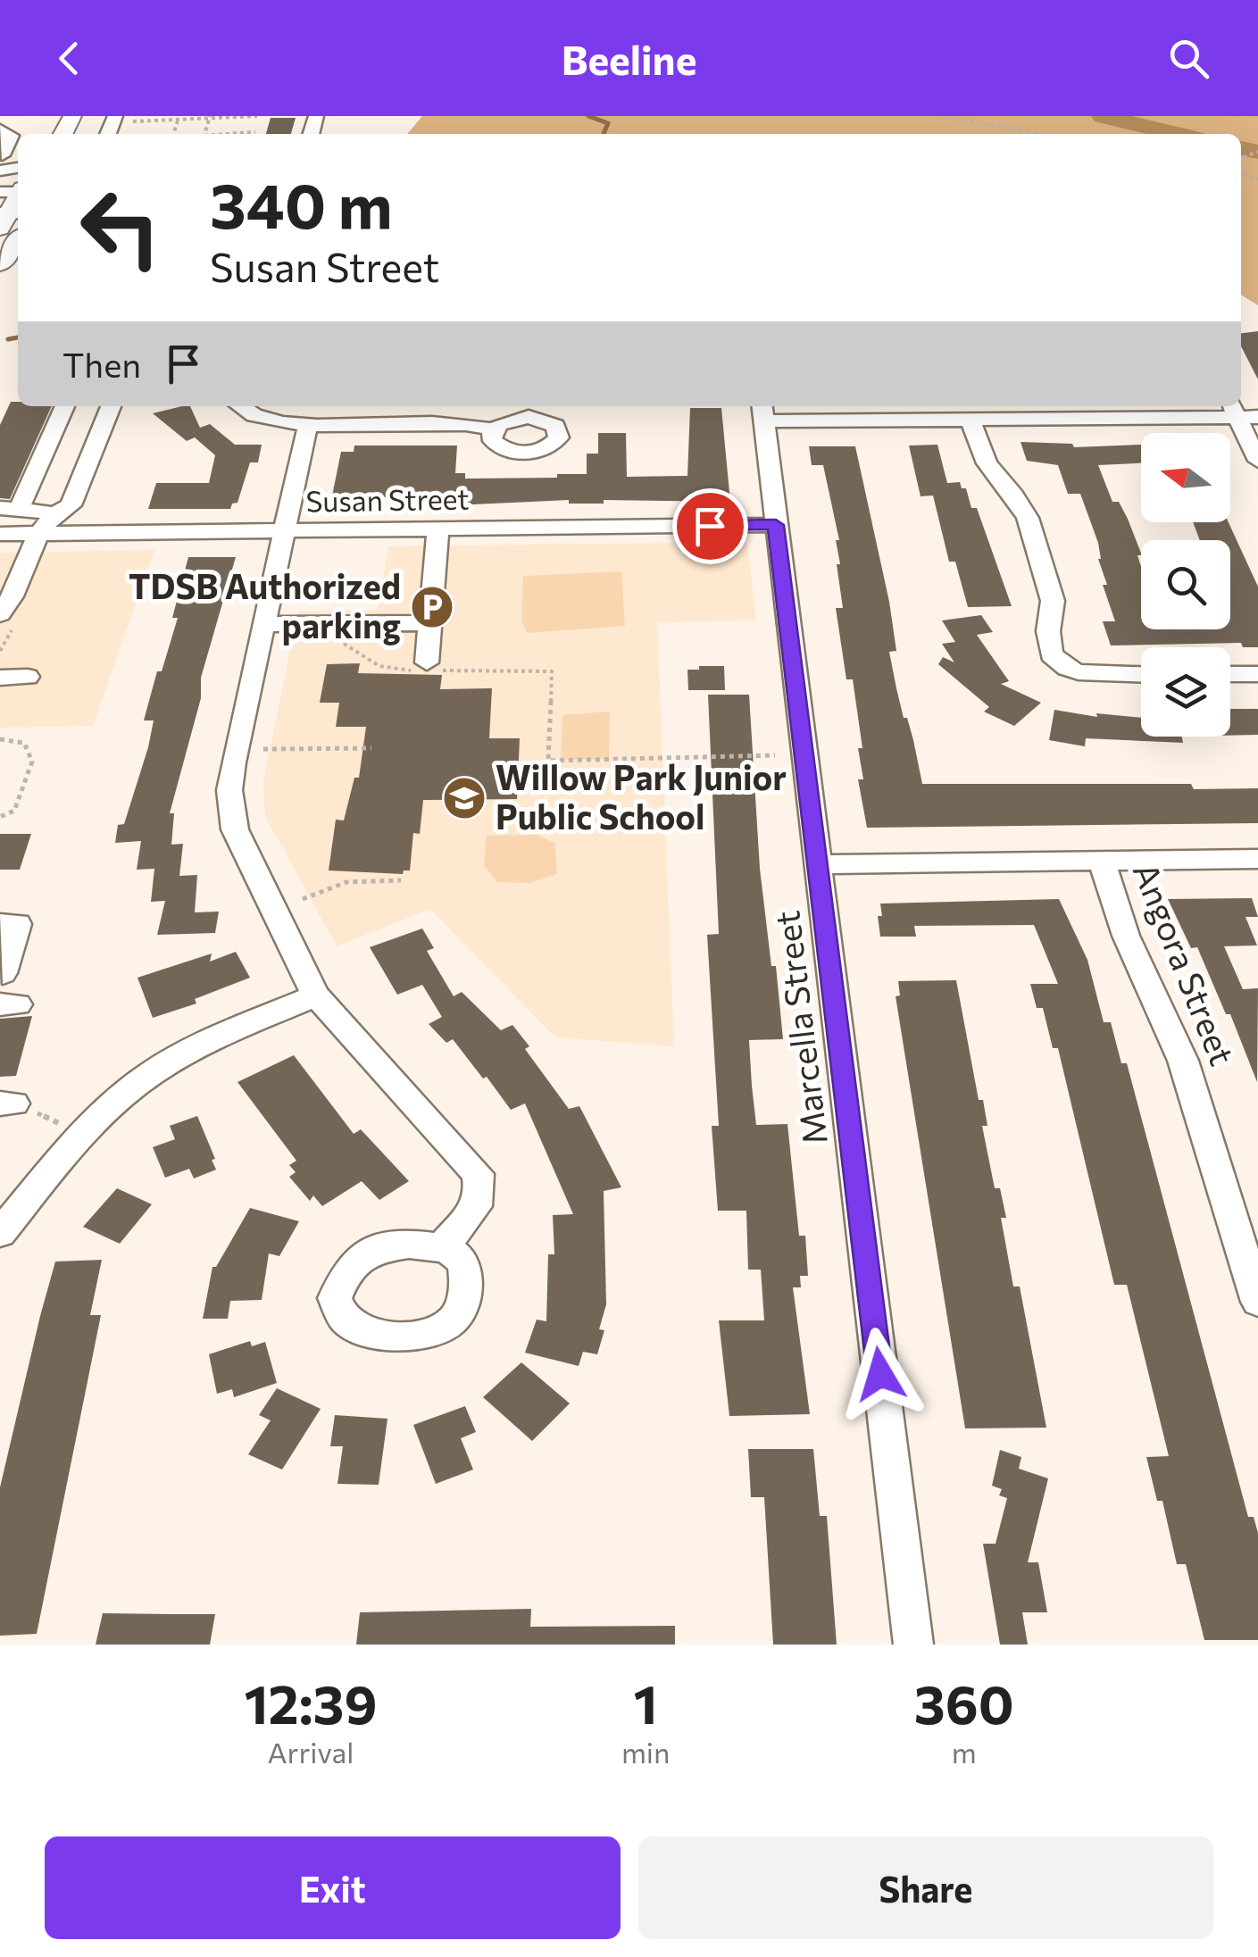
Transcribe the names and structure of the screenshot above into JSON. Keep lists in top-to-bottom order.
{
  "streets": {
    "street": ["Susan Street", "Angora Street", "Marcella Street"]
  },
  "crossings": [
    ["Susan Street", "Marcella Street"]
  ],
  "places": {
    "parking": ["TDSB Authorized parking"],
    "school or university": ["Willow Park Junior Public School"]
  },
  "north": "left",
  "page": {
    "header": "Beeline",
    "turn": ["340 m", "Susan Street"],
    "then": "Then",
    "eta": [
      "12:39",
      "Arrival",
      "1",
      "min",
      "360",
      "m"
    ],
    "buttons": ["Exit", "Share"]
  }
}
